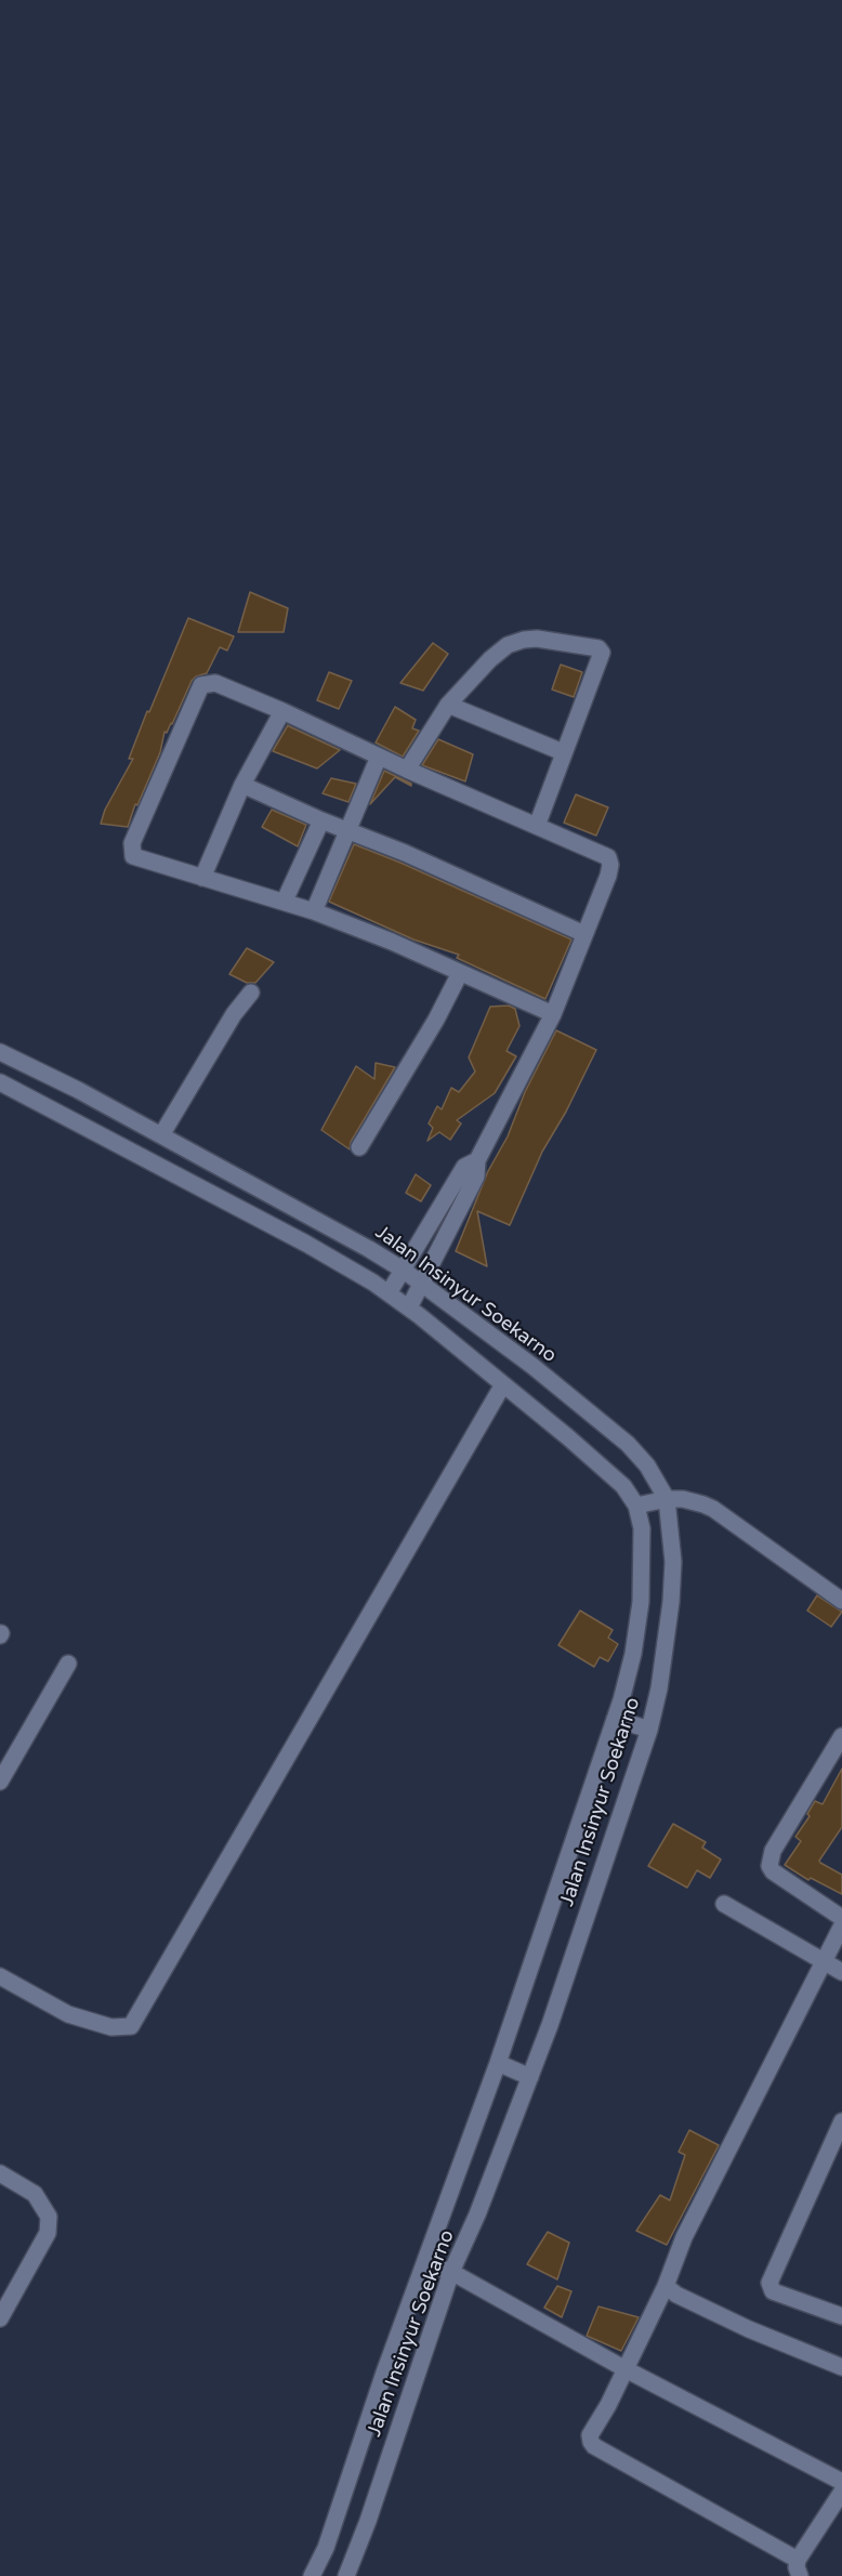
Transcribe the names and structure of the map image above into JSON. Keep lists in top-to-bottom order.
{
  "streets": {
    "street": ["Jalan Insinyur Soekarno"]
  }
}
